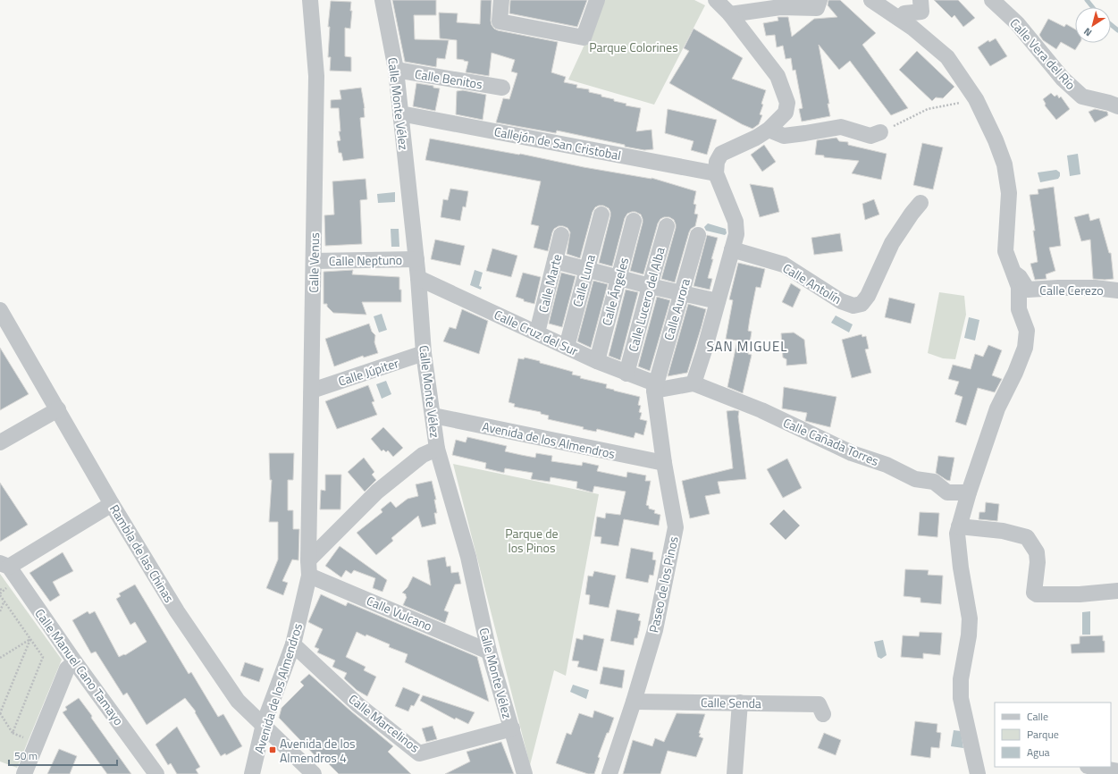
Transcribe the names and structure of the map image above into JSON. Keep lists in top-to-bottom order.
{
  "streets": {
    "street": [
      "Calle Vera del Río",
      "Calle Benitos",
      "Calle Monte Vélez",
      "Callejón de San Cristobal",
      "Calle Neptuno",
      "Calle Venus",
      "Calle Luna",
      "Calle Marte",
      "Calle Antolín",
      "Calle Cerezo",
      "Calle Ángeles",
      "Calle Lucero del Alba",
      "Calle Aurora",
      "Calle Cruz del Sur",
      "Calle Júpiter",
      "Avenida de los Almendros",
      "Calle Cañada Torres",
      "Rambla de las Chinas",
      "Paseo de los Pinos",
      "Calle Vulcano",
      "Calle Manuel Cano Tamayo",
      "Calle Senda",
      "Calle Marcelinos"
    ]
  },
  "crossings": [
    ["Calle Benitos", "Calle Monte Vélez"],
    ["Calle Monte Vélez", "Callejón de San Cristobal"],
    ["Calle Monte Vélez", "Calle Neptuno"],
    ["Calle Monte Vélez", "Calle Cruz del Sur"],
    ["Calle Monte Vélez", "Calle Júpiter"],
    ["Calle Monte Vélez", "Avenida de los Almendros"],
    ["Calle Monte Vélez", "Calle Vulcano"],
    ["Calle Monte Vélez", "Calle Marcelinos"],
    ["Calle Neptuno", "Calle Venus"],
    ["Calle Venus", "Calle Júpiter"],
    ["Calle Venus", "Avenida de los Almendros"],
    ["Calle Venus", "Calle Vulcano"],
    ["Calle Luna", "Calle Cruz del Sur"],
    ["Calle Marte", "Calle Cruz del Sur"],
    ["Calle Ángeles", "Calle Cruz del Sur"],
    ["Calle Lucero del Alba", "Calle Cruz del Sur"],
    ["Calle Aurora", "Calle Cruz del Sur"],
    ["Calle Aurora", "Paseo de los Pinos"],
    ["Calle Cruz del Sur", "Paseo de los Pinos"],
    ["Avenida de los Almendros", "Rambla de las Chinas"],
    ["Avenida de los Almendros", "Paseo de los Pinos"],
    ["Avenida de los Almendros", "Calle Vulcano"],
    ["Avenida de los Almendros", "Calle Marcelinos"],
    ["Paseo de los Pinos", "Calle Senda"]
  ],
  "districts": ["SAN MIGUEL"],
  "parks": ["Parque Colorines", "Parque de los Pinos"],
  "places": {
    "transit": ["Avenida de los Almendros 4"]
  },
  "legend": ["Calle", "Parque", "Agua"],
  "scale_bar": "50 m",
  "north": "bottom left"
}
